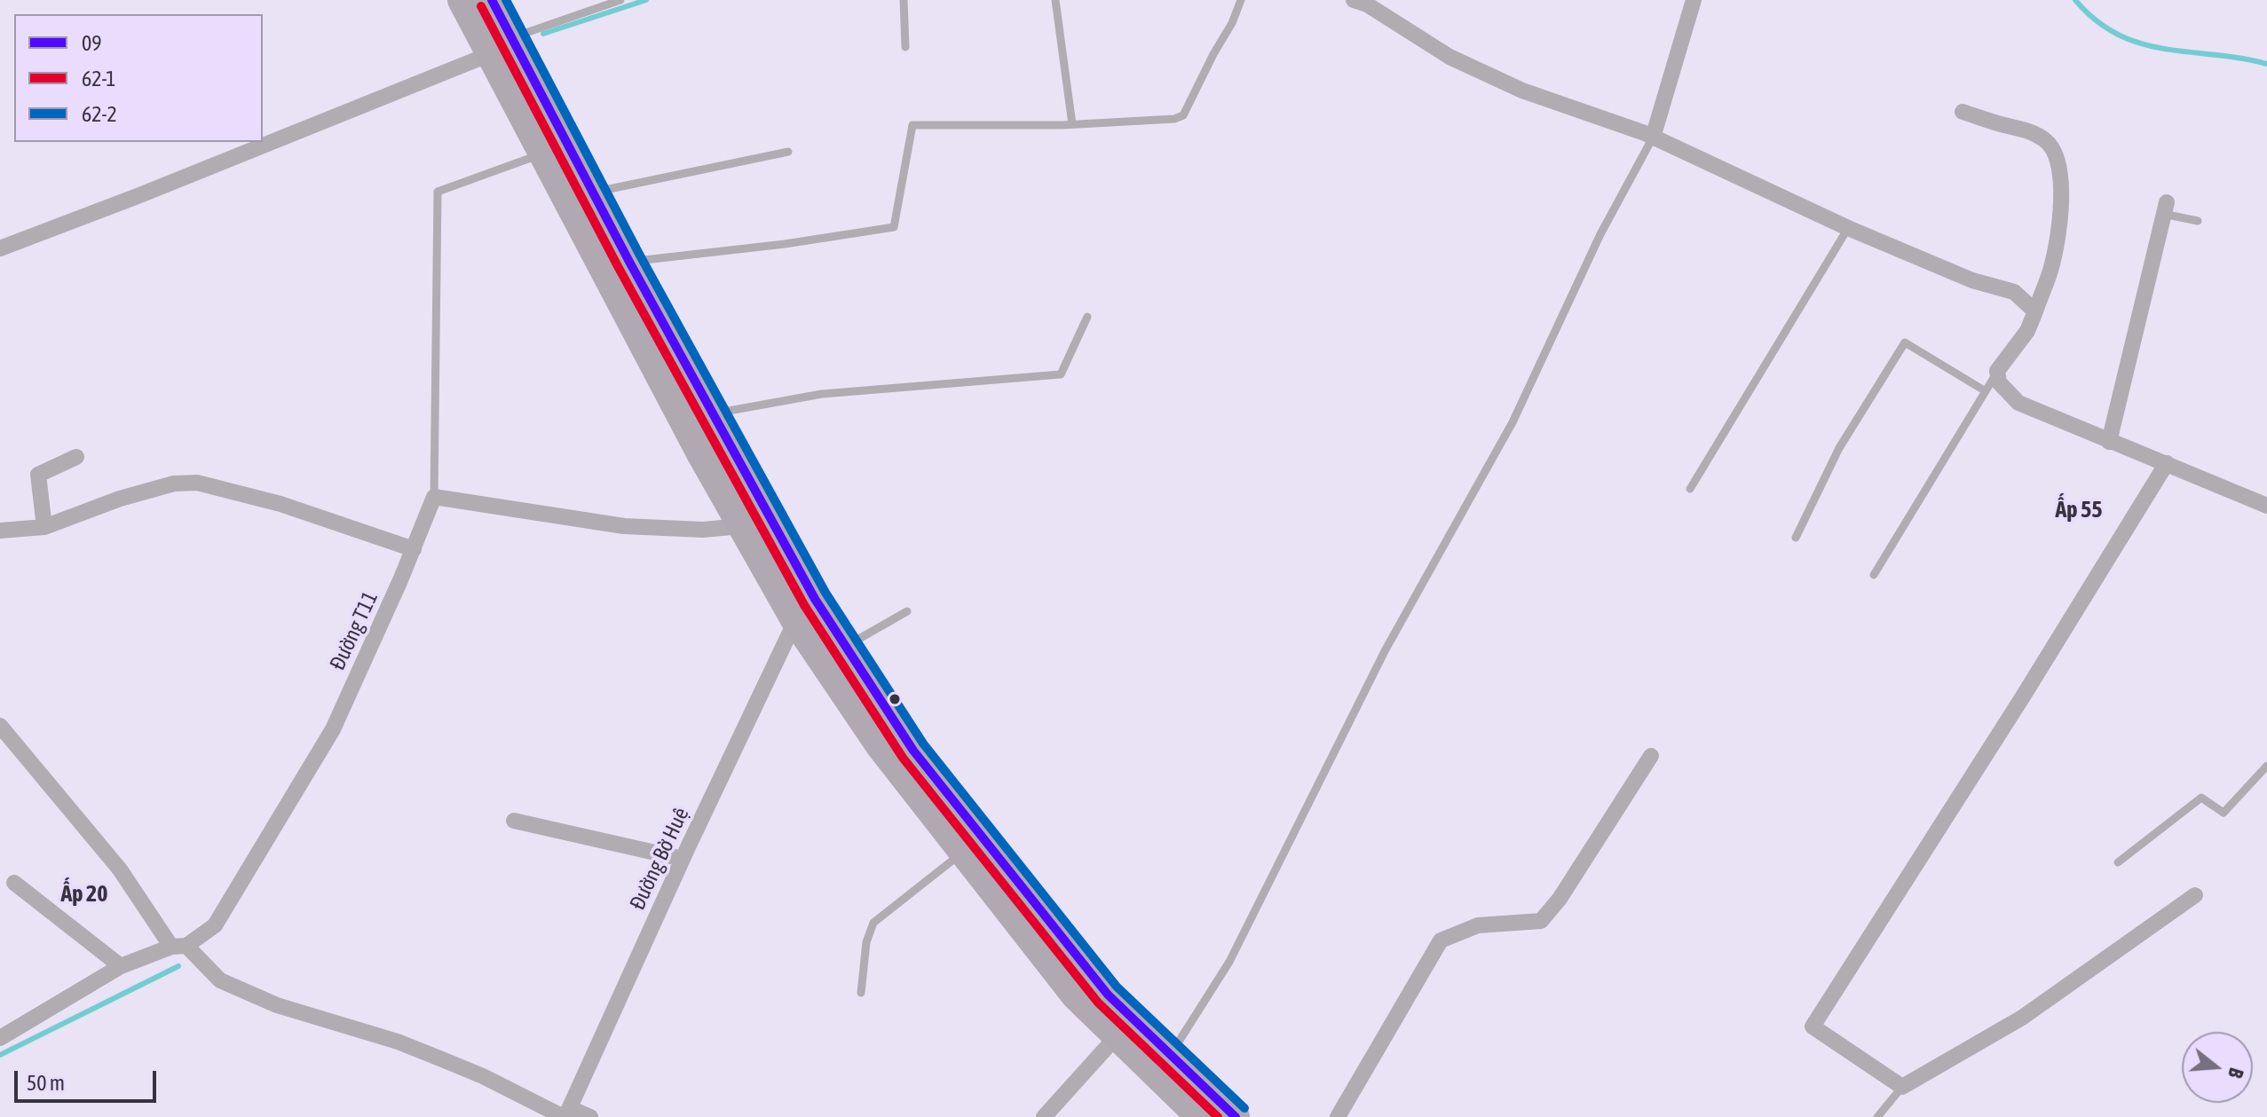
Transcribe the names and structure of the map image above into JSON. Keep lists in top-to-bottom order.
{
  "streets": {
    "street": ["Đường T11", "Đường Bờ Huệ"]
  },
  "districts": ["Ấp 55", "Ấp 20"],
  "lines": ["transit line 09", "transit line 62-2", "transit line 62-1"],
  "legend": ["09", "62-1", "62-2"],
  "scale_bar": "50 m",
  "north": "right"
}
